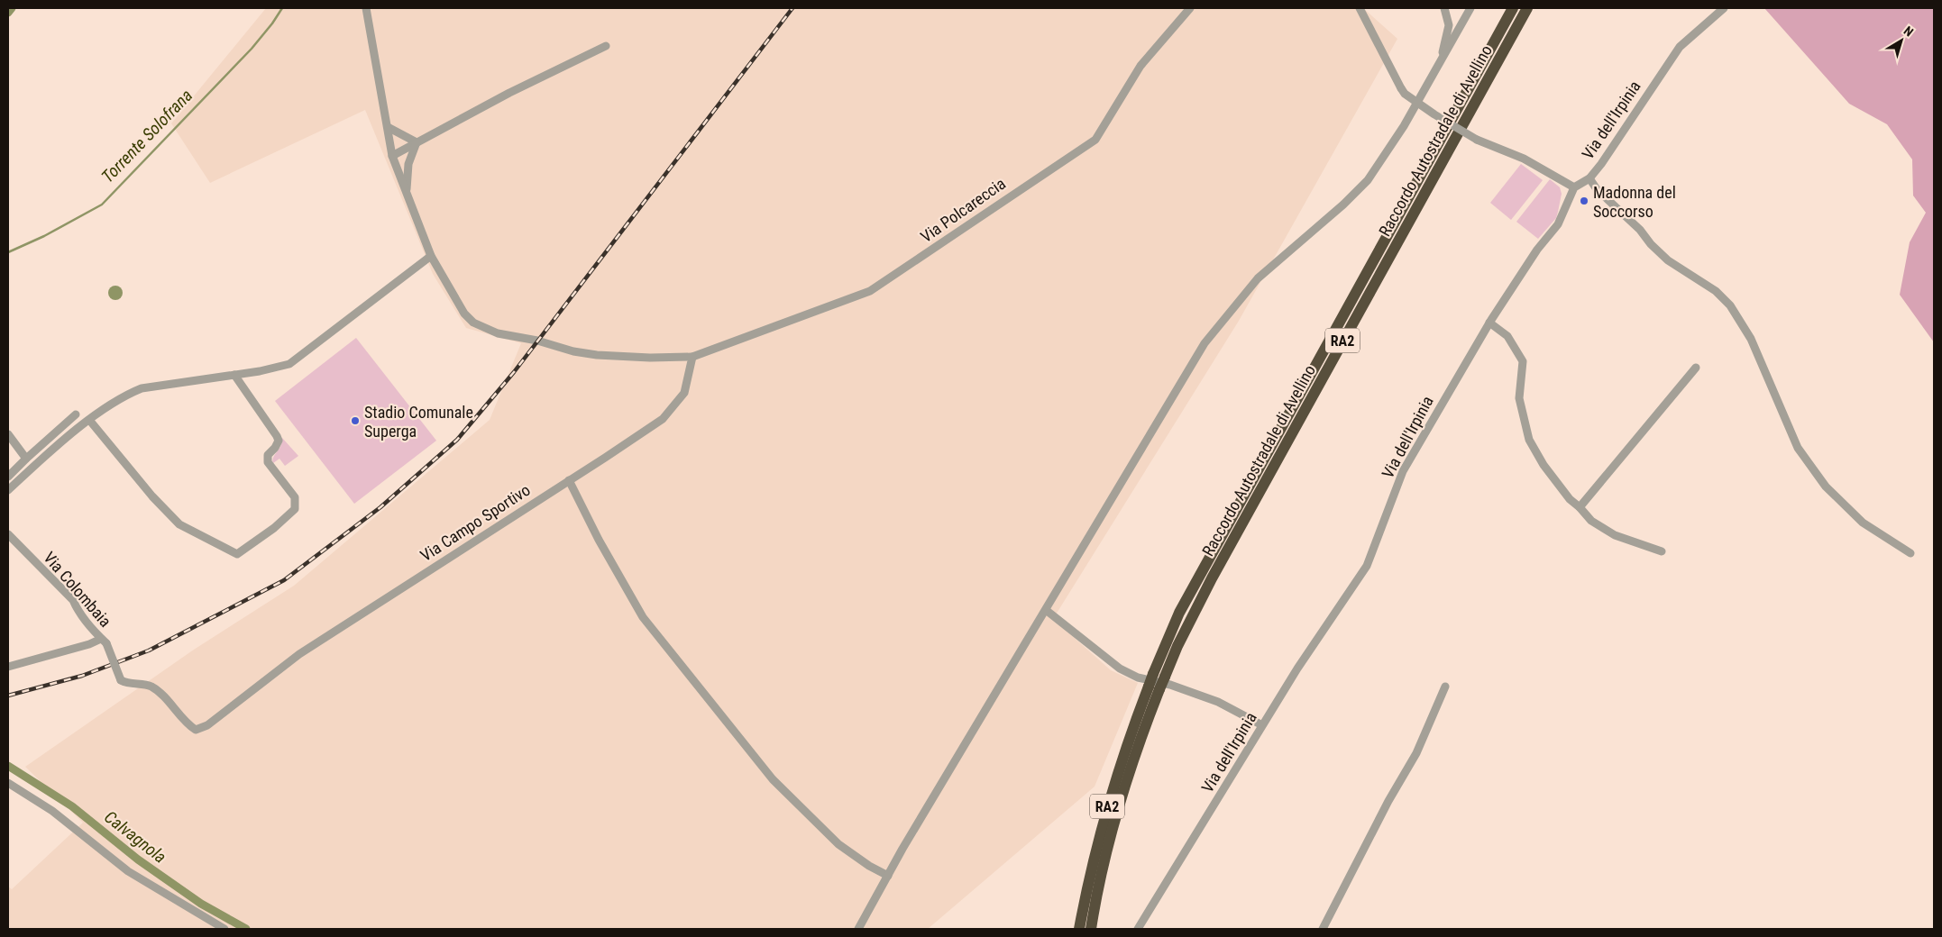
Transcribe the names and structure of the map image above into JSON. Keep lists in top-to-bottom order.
{
  "streets": {
    "highway": ["Raccordo Autostradale di Avellino", "RA2"],
    "street": [
      "Via dell'Irpinia",
      "Via Polcareccia",
      "Via Campo Sportivo",
      "Via Colombaia"
    ]
  },
  "crossings": [
    ["Via Polcareccia", "Via Campo Sportivo"],
    ["Via Campo Sportivo", "Via Colombaia"]
  ],
  "water": ["Torrente Solofrana", "Calvagnola"],
  "places": ["Madonna del Soccorso", "Stadio Comunale Superga"],
  "north": "top right"
}
